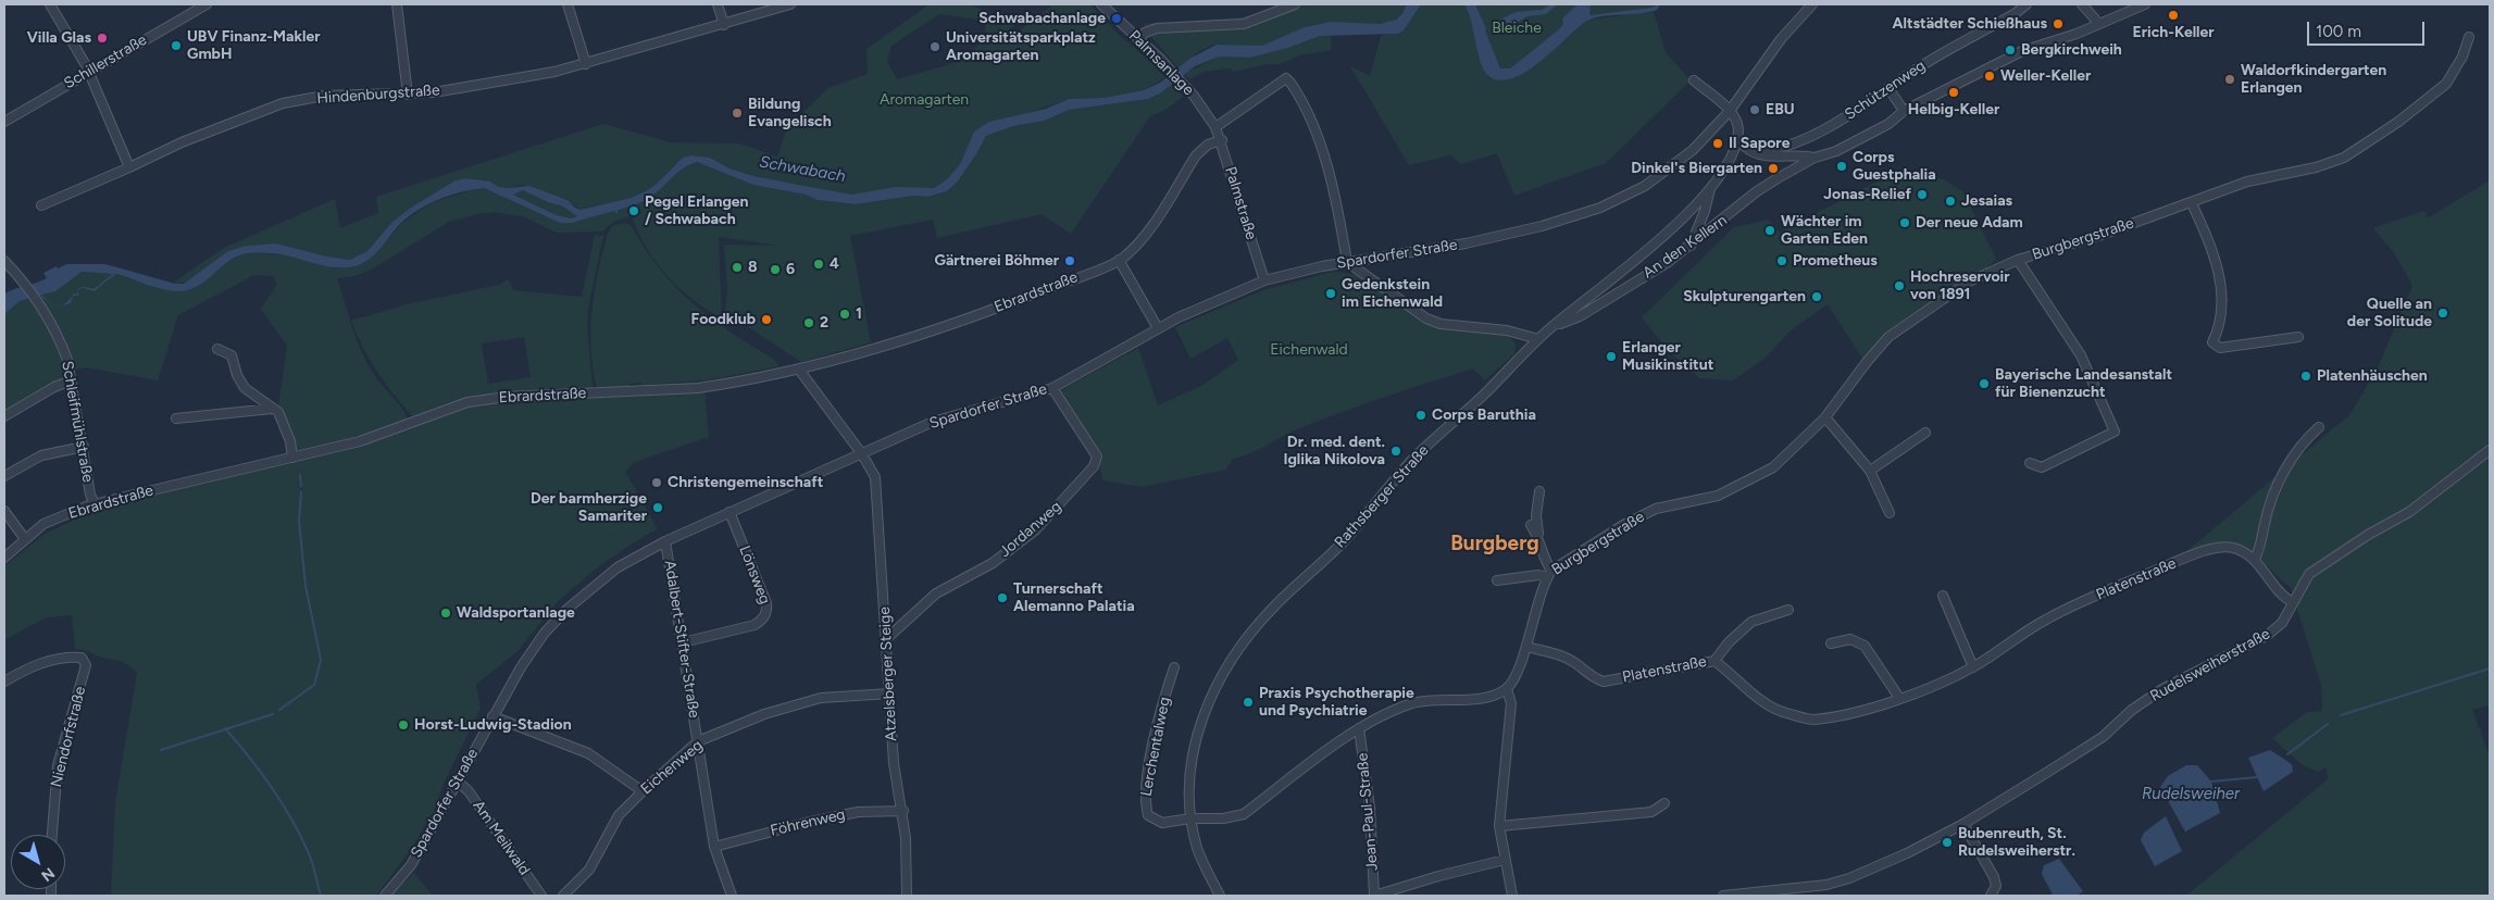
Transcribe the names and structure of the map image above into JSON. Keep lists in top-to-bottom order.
{
  "streets": {
    "street": [
      "Schillerstraße",
      "Palmsanlage",
      "Schützenweg",
      "Hindenburgstraße",
      "Palmstraße",
      "Burgbergstraße",
      "An den Kellern",
      "Spardorfer Straße",
      "Ebrardstraße",
      "Schleifmühlstraße",
      "Rathsberger Straße",
      "Jordanweg",
      "Lönsweg",
      "Platenstraße",
      "Adalbert-Stifter-Straße",
      "Rudelsweiherstraße",
      "Atzelsberger Steige",
      "Niendorfstraße",
      "Lerchentalweg",
      "Eichenweg",
      "Jean-Paul-Straße",
      "Föhrenweg",
      "Am Meilwald"
    ]
  },
  "crossings": [
    ["Palmsanlage", "Palmstraße"],
    ["Schützenweg", "An den Kellern"],
    ["Palmstraße", "Spardorfer Straße"],
    ["Palmstraße", "Ebrardstraße"],
    ["Burgbergstraße", "Platenstraße"],
    ["An den Kellern", "Rathsberger Straße"],
    ["Spardorfer Straße", "Jordanweg"],
    ["Spardorfer Straße", "Lönsweg"],
    ["Spardorfer Straße", "Adalbert-Stifter-Straße"],
    ["Spardorfer Straße", "Atzelsberger Steige"],
    ["Spardorfer Straße", "Am Meilwald"],
    ["Ebrardstraße", "Schleifmühlstraße"],
    ["Rathsberger Straße", "Lerchentalweg"],
    ["Jordanweg", "Atzelsberger Steige"],
    ["Lönsweg", "Adalbert-Stifter-Straße"],
    ["Platenstraße", "Rudelsweiherstraße"],
    ["Adalbert-Stifter-Straße", "Eichenweg"],
    ["Adalbert-Stifter-Straße", "Föhrenweg"],
    ["Atzelsberger Steige", "Eichenweg"],
    ["Atzelsberger Steige", "Föhrenweg"]
  ],
  "districts": ["Burgberg"],
  "water": ["Schwabach", "Rudelsweiher"],
  "parks": ["Bleiche", "Aromagarten", "Eichenwald"],
  "places": [
    "Erich-Keller",
    "Schwabachanlage",
    "Altstädter Schießhaus",
    "Villa Glas",
    "UBV Finanz-Makler GmbH",
    "Universitätsparkplatz Aromagarten",
    "Bergkirchweih",
    "Weller-Keller",
    "Waldorfkindergarten Erlangen",
    "Helbig-Keller",
    "EBU",
    "Bildung Evangelisch",
    "Il Sapore",
    "Corps Guestphalia",
    "Dinkel's Biergarten",
    "Jonas-Relief",
    "Jesaias",
    "Pegel Erlangen / Schwabach",
    "Der neue Adam",
    "Wächter im Garten Eden",
    "Gärtnerei Böhmer",
    "Prometheus",
    "4",
    "8",
    "6",
    "Hochreservoir von 1891",
    "Gedenkstein im Eichenwald",
    "Skulpturengarten",
    "Quelle an der Solitude",
    "1",
    "Foodklub",
    "2",
    "Erlanger Musikinstitut",
    "Platenhäuschen",
    "Bayerische Landesanstalt für Bienenzucht",
    "Corps Baruthia",
    "Dr. med. dent. Iglika Nikolova",
    "Christengemeinschaft",
    "Der barmherzige Samariter",
    "Turnerschaft Alemanno Palatia",
    "Waldsportanlage",
    "Praxis Psychotherapie und Psychiatrie",
    "Horst-Ludwig-Stadion",
    "Bubenreuth, St. Rudelsweiherstr."
  ],
  "scale_bar": "100 m",
  "north": "bottom right"
}
